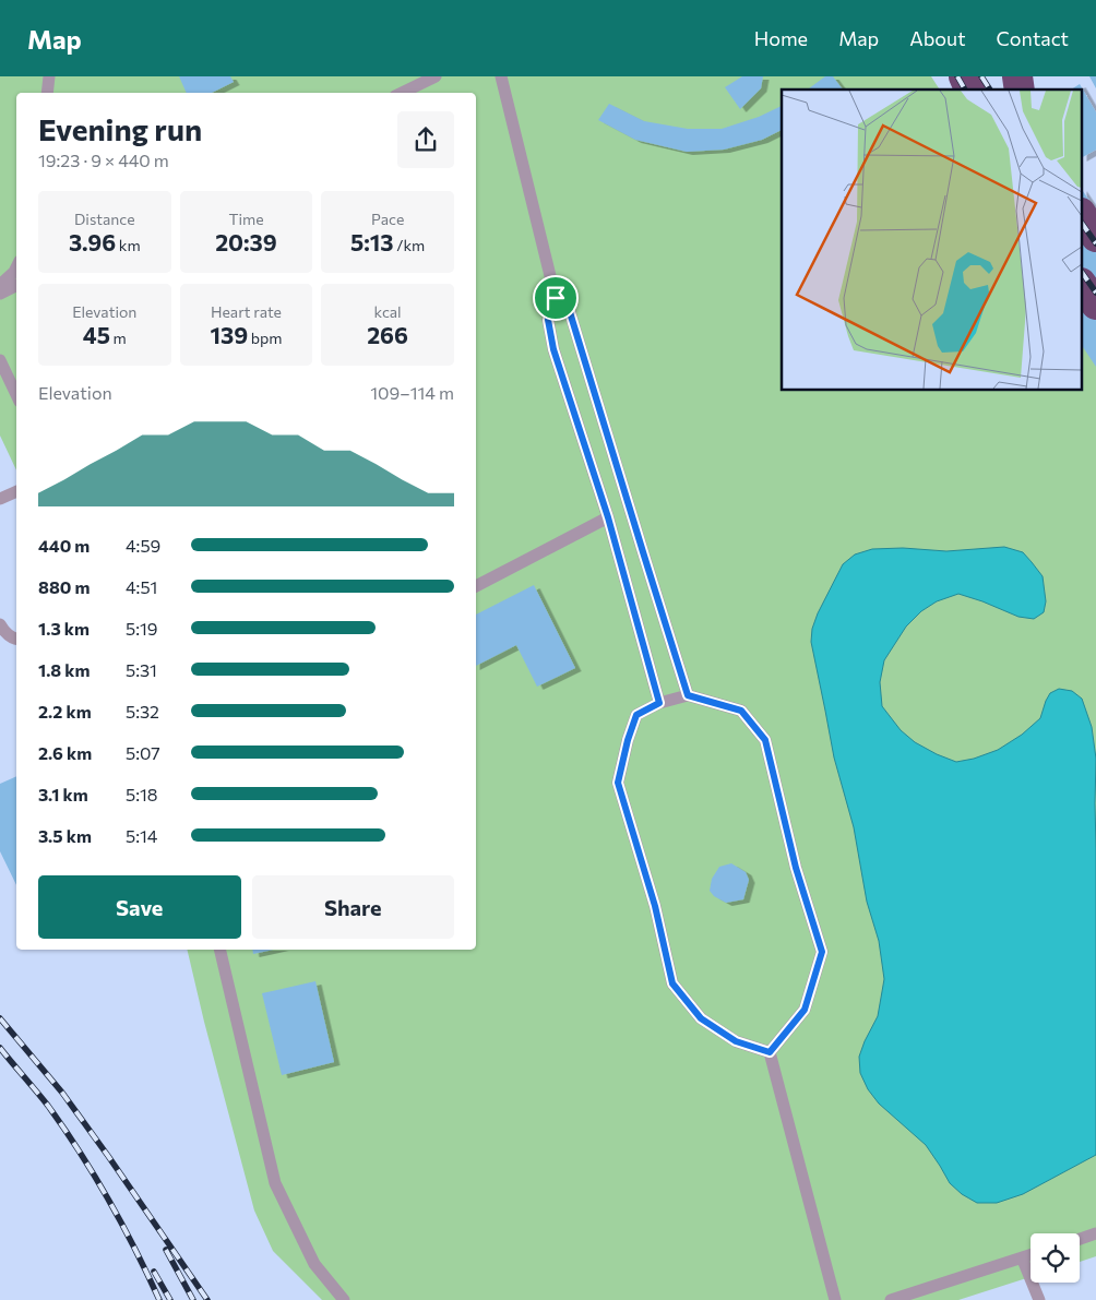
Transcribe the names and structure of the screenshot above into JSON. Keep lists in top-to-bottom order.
{
  "page": {
    "header": "Map",
    "nav": [
      "Home",
      "Map",
      "About",
      "Contact"
    ],
    "heading": ["Evening run", "19:23 · 9 × 440 m"],
    "stats": [
      ["Distance", "3.96 km"],
      ["Time", "20:39"],
      ["Pace", "5:13 /km"],
      ["Elevation", "45 m"],
      ["Heart rate", "139 bpm"],
      ["kcal", "266"]
    ],
    "chart": ["Elevation", "109–114 m"],
    "list": [
      {
        "name": "440 m",
        "note": "4:59"
      },
      {
        "name": "880 m",
        "note": "4:51"
      },
      {
        "name": "1.3 km",
        "note": "5:19"
      },
      {
        "name": "1.8 km",
        "note": "5:31"
      },
      {
        "name": "2.2 km",
        "note": "5:32"
      },
      {
        "name": "2.6 km",
        "note": "5:07"
      },
      {
        "name": "3.1 km",
        "note": "5:18"
      },
      {
        "name": "3.5 km",
        "note": "5:14"
      }
    ],
    "buttons": ["Save", "Share"]
  }
}
